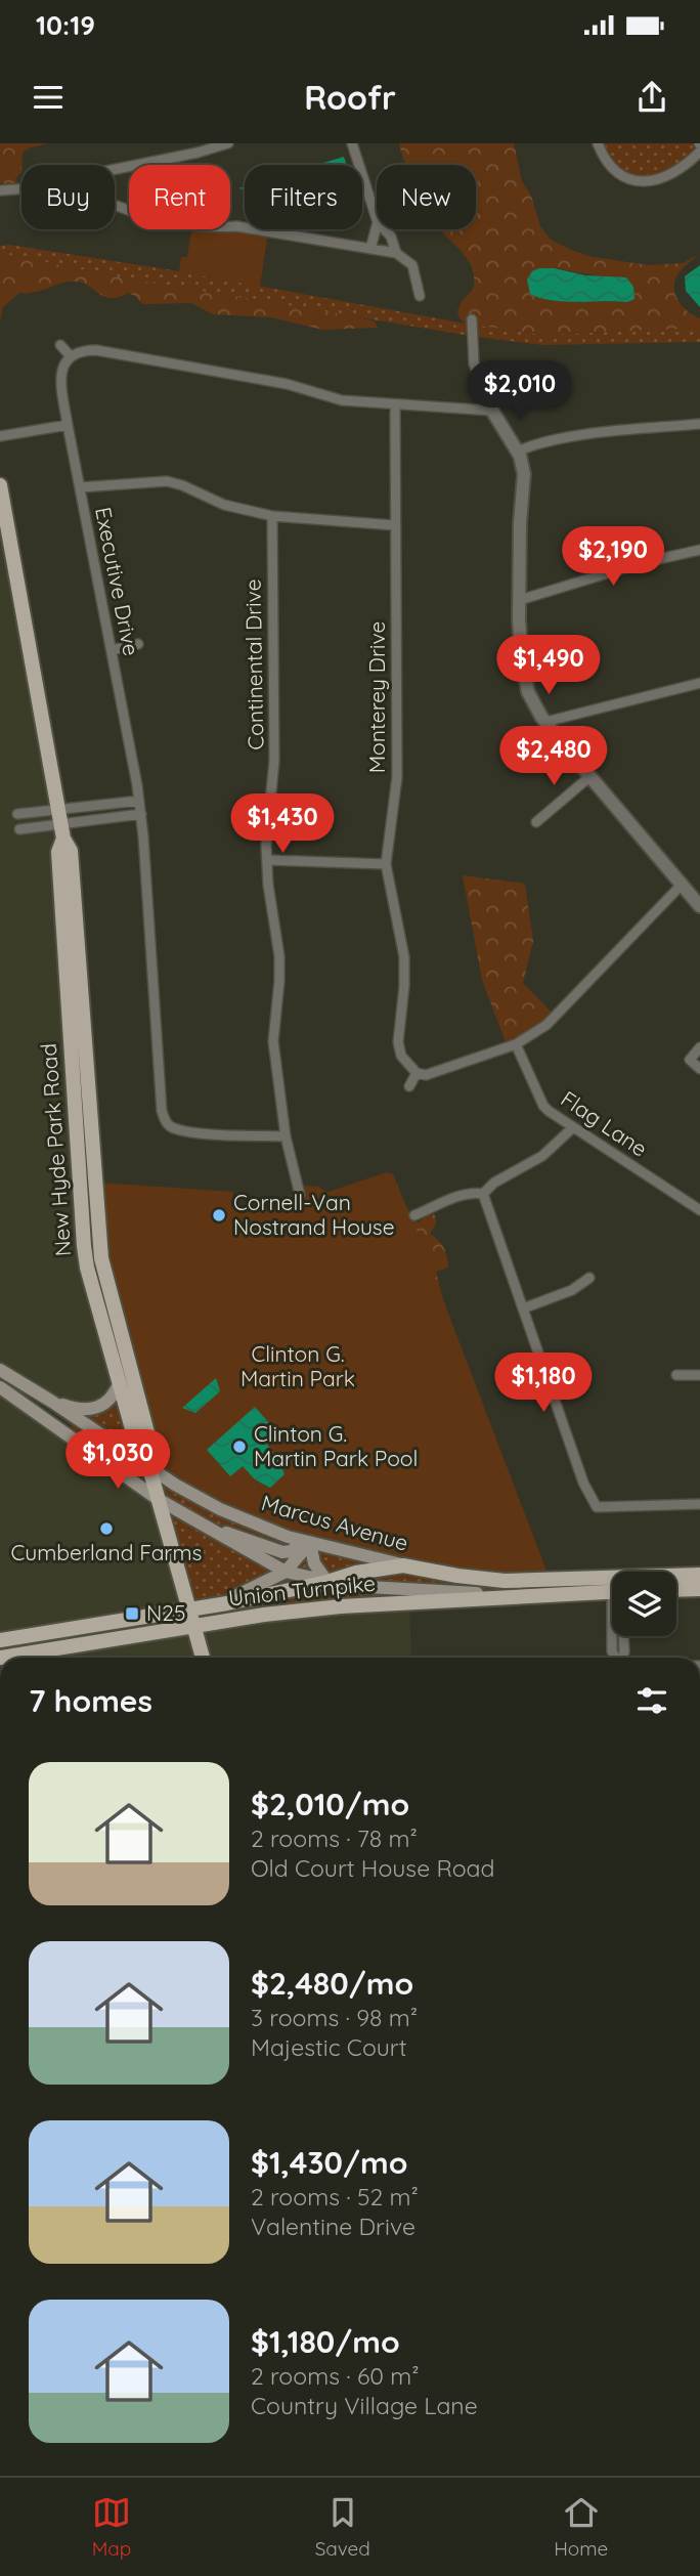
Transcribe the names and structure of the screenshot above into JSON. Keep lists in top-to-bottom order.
{
  "streets": {
    "main road": ["New Hyde Park Road", "Marcus Avenue", "Union Turnpike"],
    "street": [
      "Executive Drive",
      "Continental Drive",
      "Monterey Drive",
      "Flag Lane"
    ]
  },
  "crossings": [
    ["Executive Drive", "Continental Drive"],
    ["New Hyde Park Road", "Marcus Avenue"],
    ["New Hyde Park Road", "Union Turnpike"],
    ["Marcus Avenue", "Union Turnpike"]
  ],
  "parks": ["Clinton G. Martin Park"],
  "places": {
    "other": ["Cornell-Van Nostrand House", "Clinton G. Martin Park Pool", "Cumberland Farms"],
    "transit": ["N25"]
  },
  "page": {
    "status": "10:19",
    "header": "Roofr",
    "chip": [
      "Buy",
      "Rent",
      "Filters",
      "New"
    ],
    "price": [
      "$2,010",
      "$2,190",
      "$1,490",
      "$2,480",
      "$1,430",
      "$1,180",
      "$1,030"
    ],
    "heading": "7 homes",
    "list": [
      {
        "name": "$2,010/mo",
        "note": "2 rooms · 78 m² · Old Court House Road"
      },
      {
        "name": "$2,480/mo",
        "note": "3 rooms · 98 m² · Majestic Court"
      },
      {
        "name": "$1,430/mo",
        "note": "2 rooms · 52 m² · Valentine Drive"
      },
      {
        "name": "$1,180/mo",
        "note": "2 rooms · 60 m² · Country Village Lane"
      }
    ],
    "tabs": ["Map", "Saved", "Home"]
  }
}
